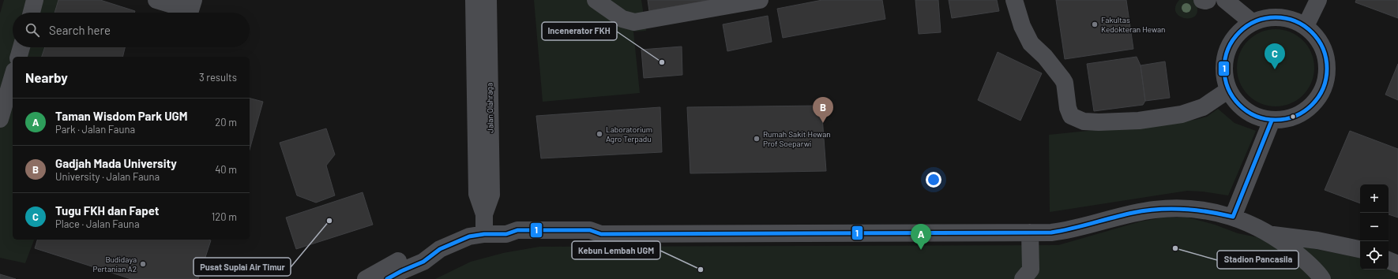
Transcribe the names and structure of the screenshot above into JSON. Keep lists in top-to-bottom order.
{
  "streets": {
    "street": ["Jalan Olahraga"]
  },
  "places": [
    "Fakultas Kedokteran Hewan",
    "Incenerator FKH",
    "Laboratorium Agro Terpadu",
    "Rumah Sakit Hewan Prof Soeparwi",
    "Pusat Suplai Air Timur",
    "Stadion Pancasila",
    "Budidaya Pertanian A2",
    "Kebun Lembah UGM"
  ],
  "lines": ["transit line 1"],
  "page": {
    "search": "Search here",
    "pins": ["C", "B", "A"],
    "heading": ["Nearby", "3 results"],
    "list": [
      {
        "mark": "A",
        "name": "Taman Wisdom Park UGM",
        "note": "Park · Jalan Fauna",
        "value": "20 m"
      },
      {
        "mark": "B",
        "name": "Gadjah Mada University",
        "note": "University · Jalan Fauna",
        "value": "40 m"
      },
      {
        "mark": "C",
        "name": "Tugu FKH dan Fapet",
        "note": "Place · Jalan Fauna",
        "value": "120 m"
      }
    ],
    "map_buttons": ["+", "−"]
  }
}
